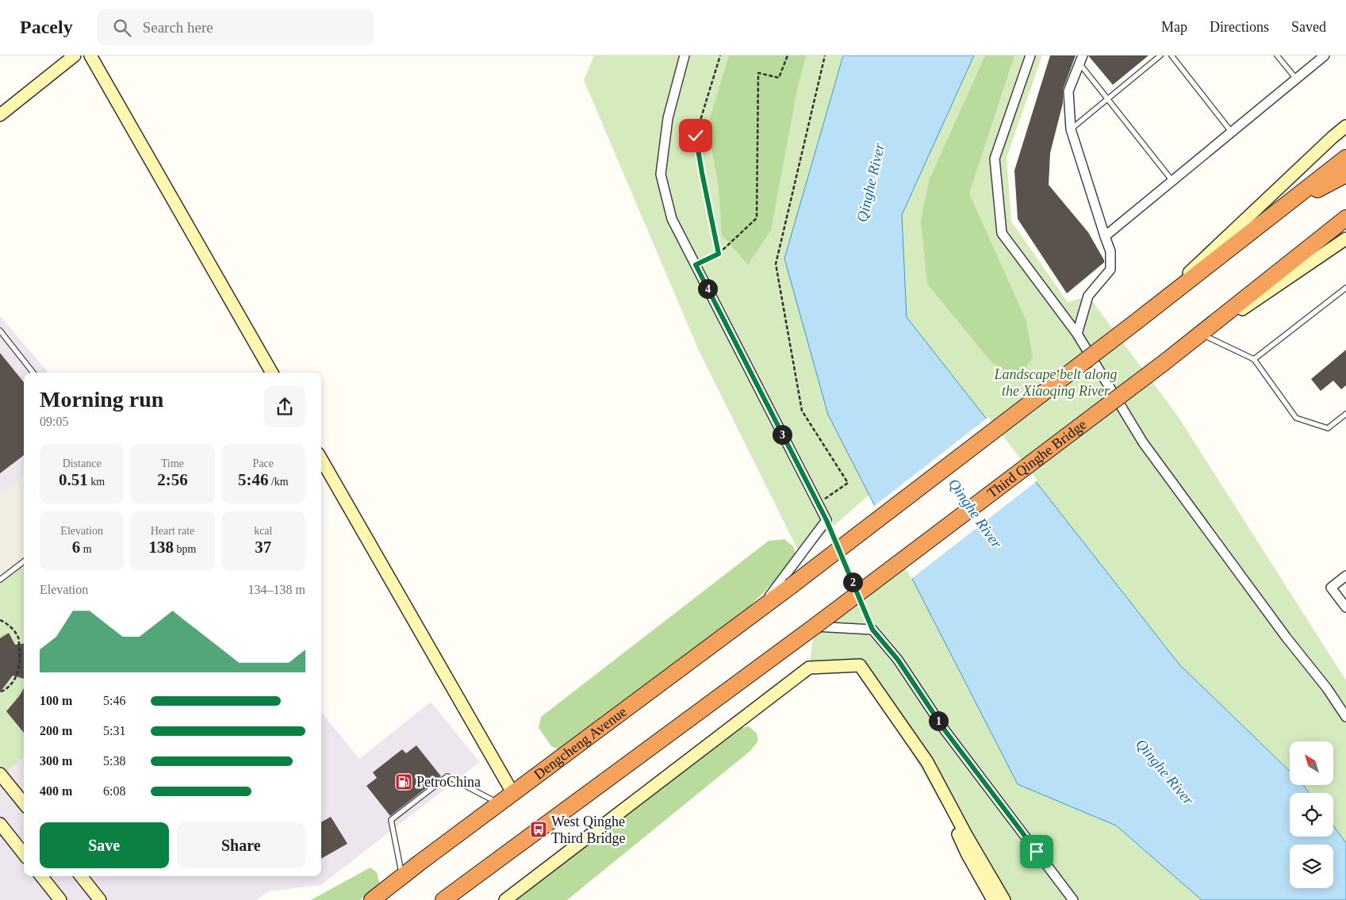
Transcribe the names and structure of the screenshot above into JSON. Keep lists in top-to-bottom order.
{
  "streets": {
    "highway": ["Third Qinghe Bridge", "Dengcheng Avenue"]
  },
  "water": ["Qinghe River"],
  "parks": ["Landscape belt along the Xiaoqing River"],
  "places": {
    "fuel station": ["PetroChina"],
    "bus stop": ["West Qinghe Third Bridge"]
  },
  "north": "top left",
  "page": {
    "header": "Pacely",
    "search": "Search here",
    "nav": ["Map", "Directions", "Saved"],
    "pins": [
      "4",
      "3",
      "2",
      "1"
    ],
    "heading": ["Morning run", "09:05"],
    "stats": [
      ["Distance", "0.51 km"],
      ["Time", "2:56"],
      ["Pace", "5:46 /km"],
      ["Elevation", "6 m"],
      ["Heart rate", "138 bpm"],
      ["kcal", "37"]
    ],
    "chart": ["Elevation", "134–138 m"],
    "list": [
      {
        "name": "100 m",
        "note": "5:46"
      },
      {
        "name": "200 m",
        "note": "5:31"
      },
      {
        "name": "300 m",
        "note": "5:38"
      },
      {
        "name": "400 m",
        "note": "6:08"
      }
    ],
    "buttons": ["Save", "Share"]
  }
}
